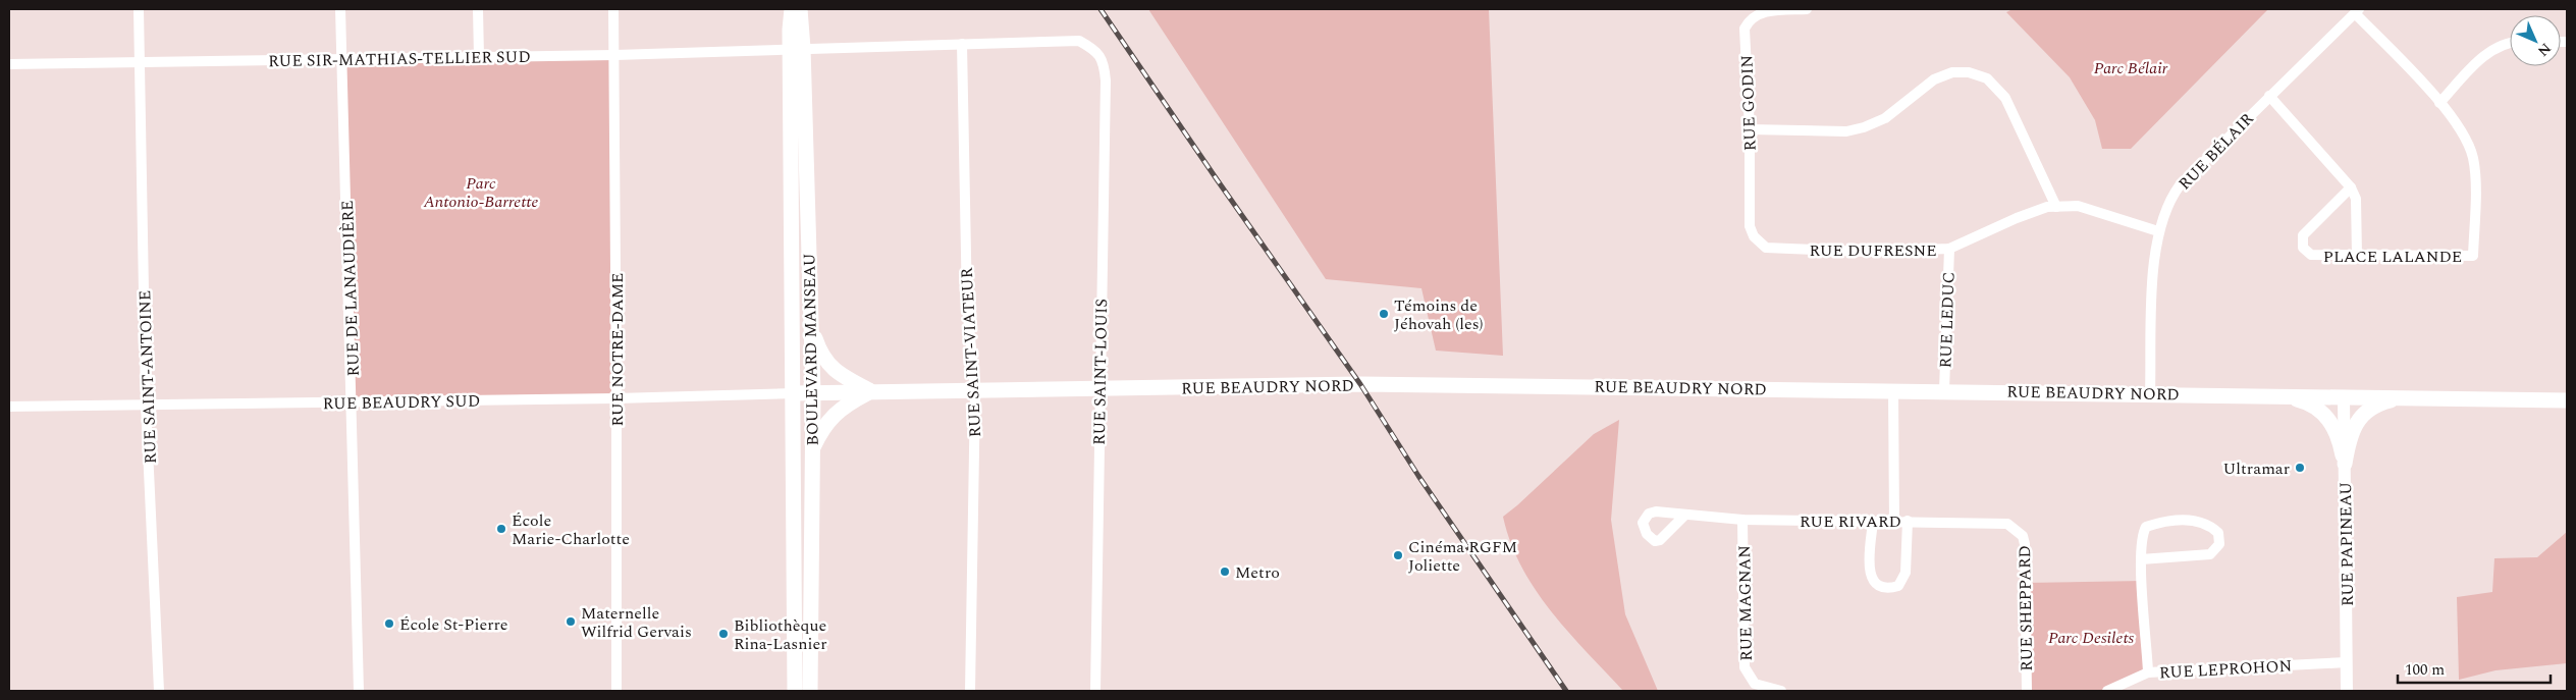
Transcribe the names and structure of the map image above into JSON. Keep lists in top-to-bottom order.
{
  "streets": {
    "main road": ["BOULEVARD MANSEAU", "RUE BEAUDRY NORD"],
    "street": [
      "RUE SIR-MATHIAS-TELLIER SUD",
      "RUE GODIN",
      "RUE BÉLAIR",
      "RUE DUFRESNE",
      "PLACE LALANDE",
      "RUE DE LANAUDIÈRE",
      "RUE LEDUC",
      "RUE NOTRE-DAME",
      "RUE SAINT-VIATEUR",
      "RUE SAINT-LOUIS",
      "RUE SAINT-ANTOINE",
      "RUE BEAUDRY SUD",
      "RUE RIVARD",
      "RUE PAPINEAU",
      "RUE MAGNAN",
      "RUE SHEPPARD",
      "RUE LEPROHON"
    ]
  },
  "crossings": [
    ["RUE SIR-MATHIAS-TELLIER SUD", "RUE DE LANAUDIÈRE"],
    ["RUE SIR-MATHIAS-TELLIER SUD", "RUE NOTRE-DAME"],
    ["RUE SIR-MATHIAS-TELLIER SUD", "BOULEVARD MANSEAU"],
    ["RUE SIR-MATHIAS-TELLIER SUD", "RUE SAINT-VIATEUR"],
    ["RUE SIR-MATHIAS-TELLIER SUD", "RUE SAINT-LOUIS"],
    ["RUE SIR-MATHIAS-TELLIER SUD", "RUE SAINT-ANTOINE"],
    ["RUE GODIN", "RUE DUFRESNE"],
    ["RUE BÉLAIR", "RUE DUFRESNE"],
    ["RUE BÉLAIR", "RUE BEAUDRY NORD"],
    ["RUE DUFRESNE", "RUE LEDUC"],
    ["RUE DE LANAUDIÈRE", "RUE BEAUDRY SUD"],
    ["RUE LEDUC", "RUE BEAUDRY NORD"],
    ["RUE NOTRE-DAME", "RUE BEAUDRY SUD"],
    ["BOULEVARD MANSEAU", "RUE BEAUDRY NORD"],
    ["BOULEVARD MANSEAU", "RUE BEAUDRY SUD"],
    ["RUE SAINT-VIATEUR", "RUE BEAUDRY NORD"],
    ["RUE SAINT-LOUIS", "RUE BEAUDRY NORD"],
    ["RUE SAINT-ANTOINE", "RUE BEAUDRY SUD"],
    ["RUE BEAUDRY NORD", "RUE BEAUDRY SUD"],
    ["RUE BEAUDRY NORD", "RUE PAPINEAU"],
    ["RUE RIVARD", "RUE MAGNAN"],
    ["RUE RIVARD", "RUE SHEPPARD"],
    ["RUE PAPINEAU", "RUE LEPROHON"]
  ],
  "parks": ["Parc Bélair", "Parc Antonio-Barrette", "Parc Desilets"],
  "places": [
    "Témoins de Jéhovah (les)",
    "Ultramar",
    "École Marie-Charlotte",
    "Cinéma RGFM Joliette",
    "Metro",
    "Maternelle Wilfrid Gervais",
    "École St-Pierre",
    "Bibliothèque Rina-Lasnier"
  ],
  "scale_bar": "100 m",
  "north": "bottom right"
}
